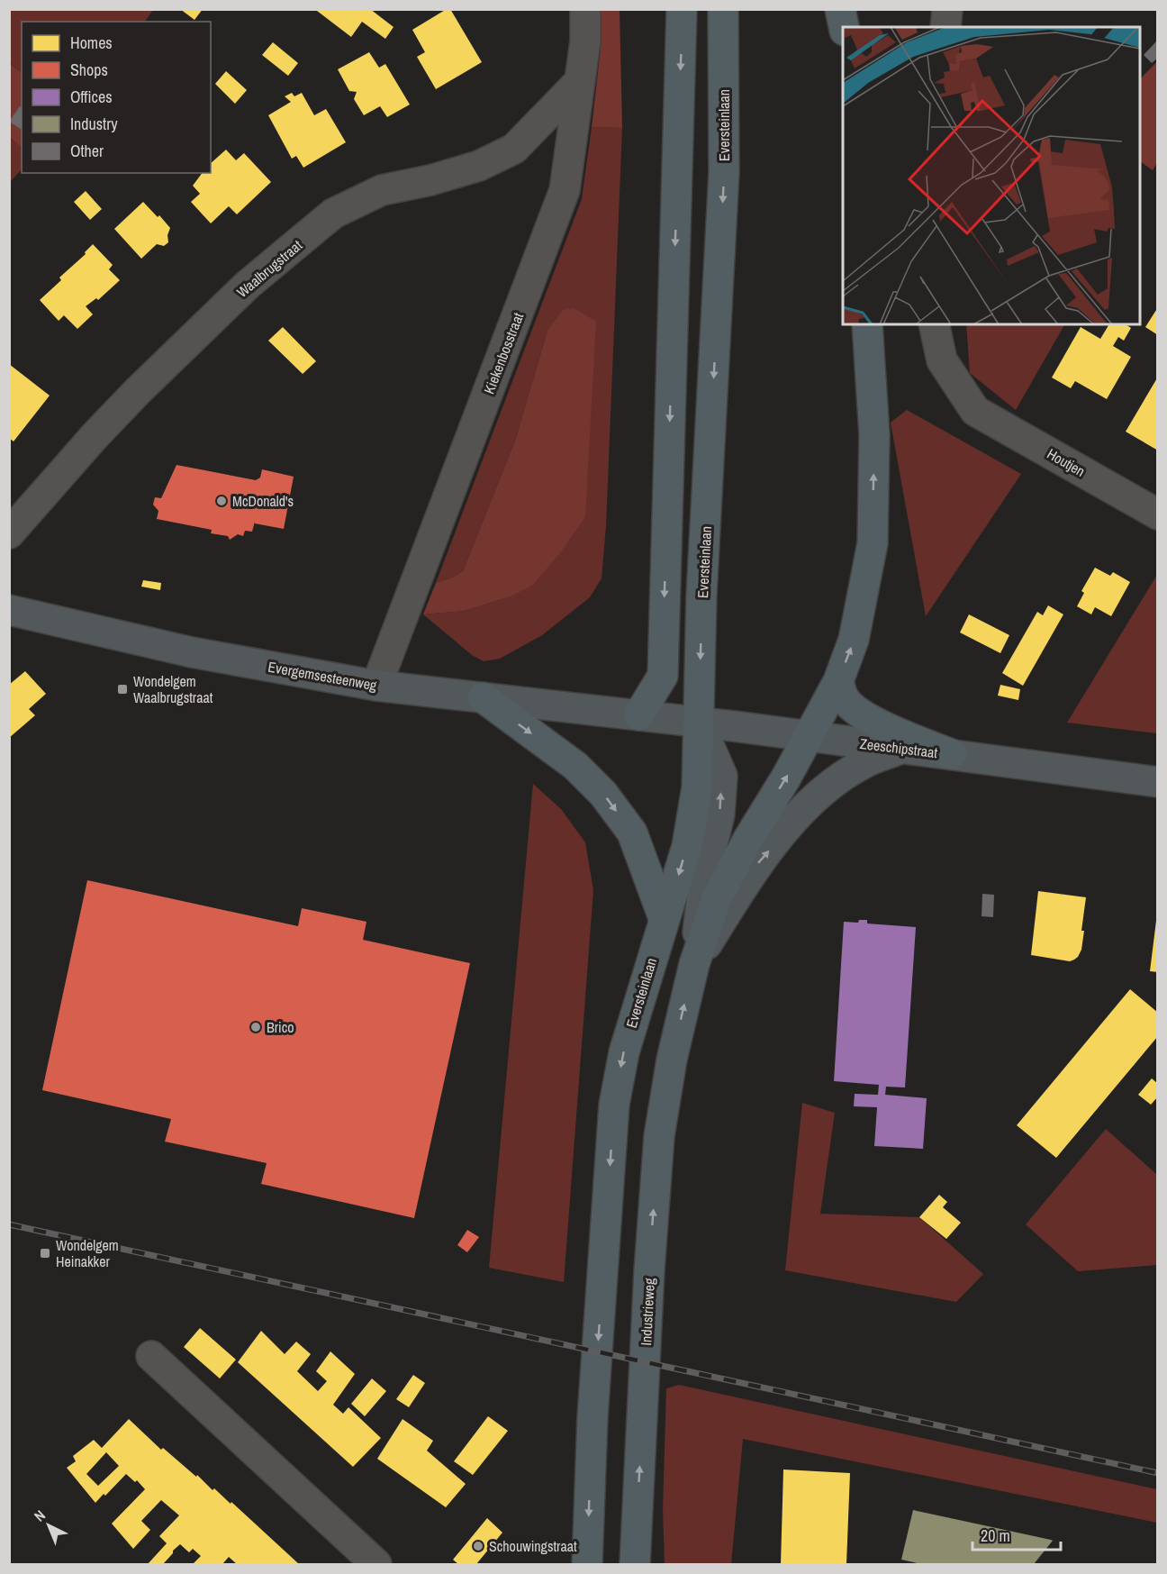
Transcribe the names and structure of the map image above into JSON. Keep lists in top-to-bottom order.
{
  "streets": {
    "highway": ["Eversteinlaan", "Industrieweg"],
    "main road": ["Evergemsesteenweg", "Zeeschipstraat"],
    "street": ["Waalbrugstraat", "Kiekenbosstraat", "Houtjen"]
  },
  "crossings": [
    ["Eversteinlaan", "Zeeschipstraat"],
    ["Waalbrugstraat", "Kiekenbosstraat"],
    ["Kiekenbosstraat", "Evergemsesteenweg"],
    ["Evergemsesteenweg", "Zeeschipstraat"],
    ["Zeeschipstraat", "Industrieweg"]
  ],
  "one_way": ["Industrieweg"],
  "places": {
    "other": ["McDonald's", "Brico", "Schouwingstraat"],
    "transit": ["Wondelgem Waalbrugstraat", "Wondelgem Heinakker"]
  },
  "legend": [
    "Homes",
    "Shops",
    "Offices",
    "Industry",
    "Other"
  ],
  "scale_bar": "20 m",
  "north": "top left"
}
